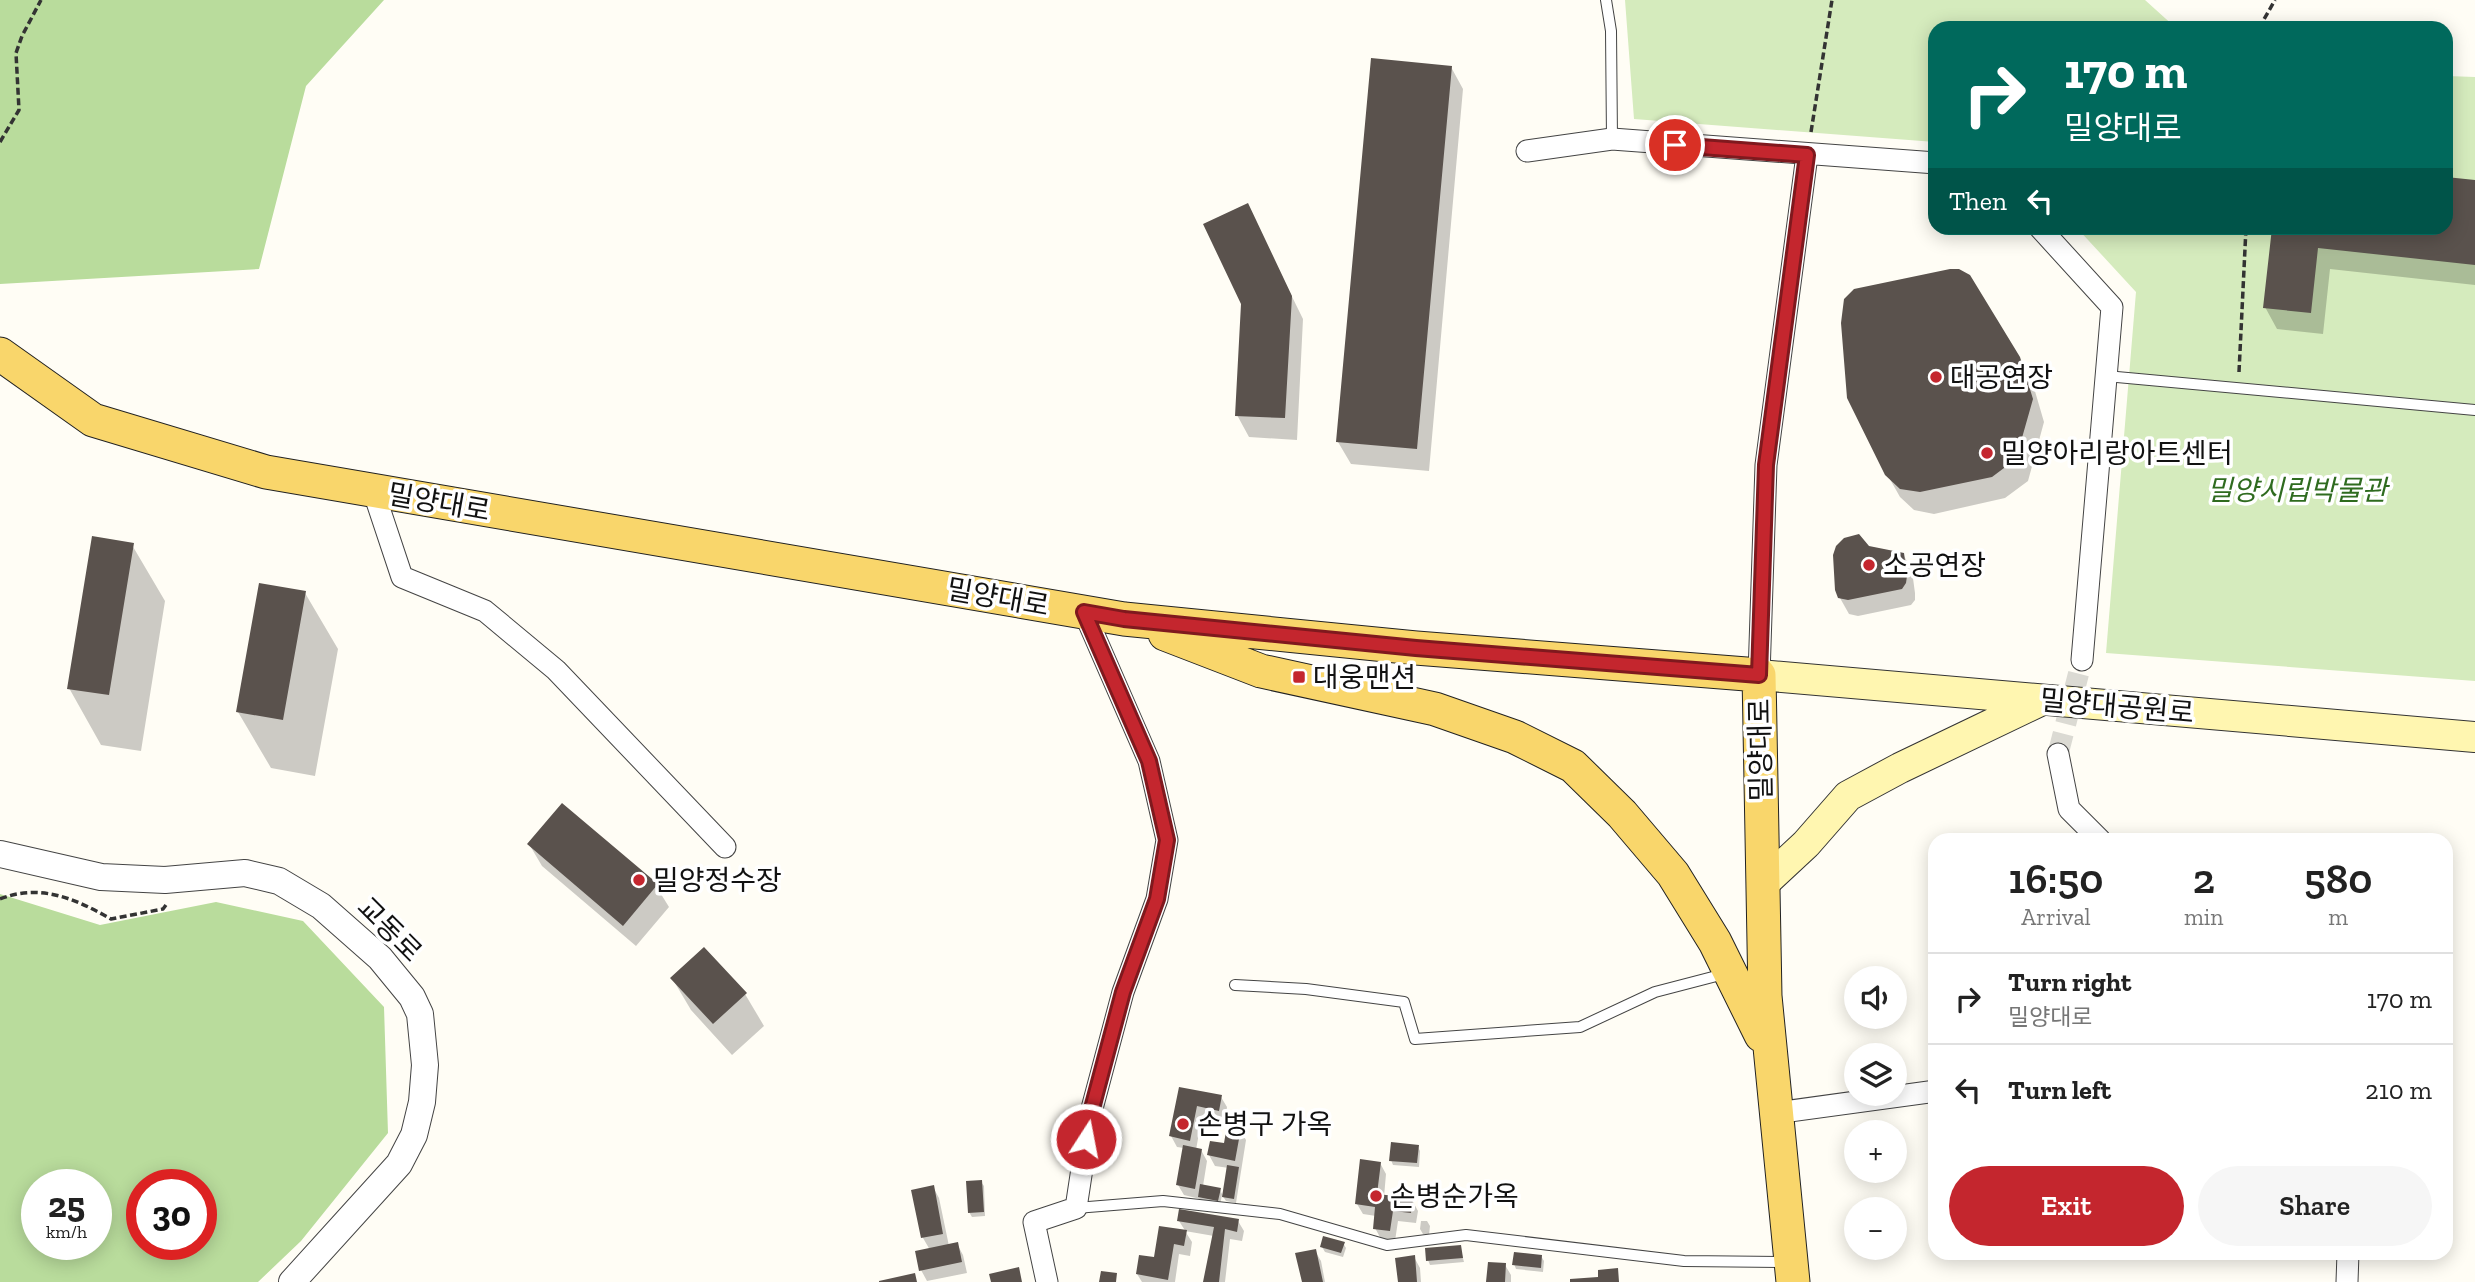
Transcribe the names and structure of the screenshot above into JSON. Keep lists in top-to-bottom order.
{
  "streets": {
    "main road": ["밀양대로", "밀양대공원로"],
    "street": ["교동로"]
  },
  "crossings": [
    ["밀양대로", "밀양대공원로"]
  ],
  "parks": ["밀양시립박물관"],
  "places": {
    "other": [
      "대공연장",
      "밀양아리랑아트센터",
      "소공연장",
      "밀양정수장",
      "손병구 가옥",
      "손병순가옥"
    ],
    "transit": ["대웅맨션"]
  },
  "page": {
    "turn": ["170 m", "밀양대로"],
    "then": "Then",
    "eta": [
      "16:50",
      "Arrival",
      "2",
      "min",
      "580",
      "m"
    ],
    "list": [
      {
        "name": "Turn right",
        "note": "밀양대로",
        "value": "170 m"
      },
      {
        "name": "Turn left",
        "value": "210 m"
      }
    ],
    "map_buttons": ["+", "−"],
    "buttons": ["Exit", "Share"],
    "speed": "25 km/h",
    "limit": "30"
  }
}
